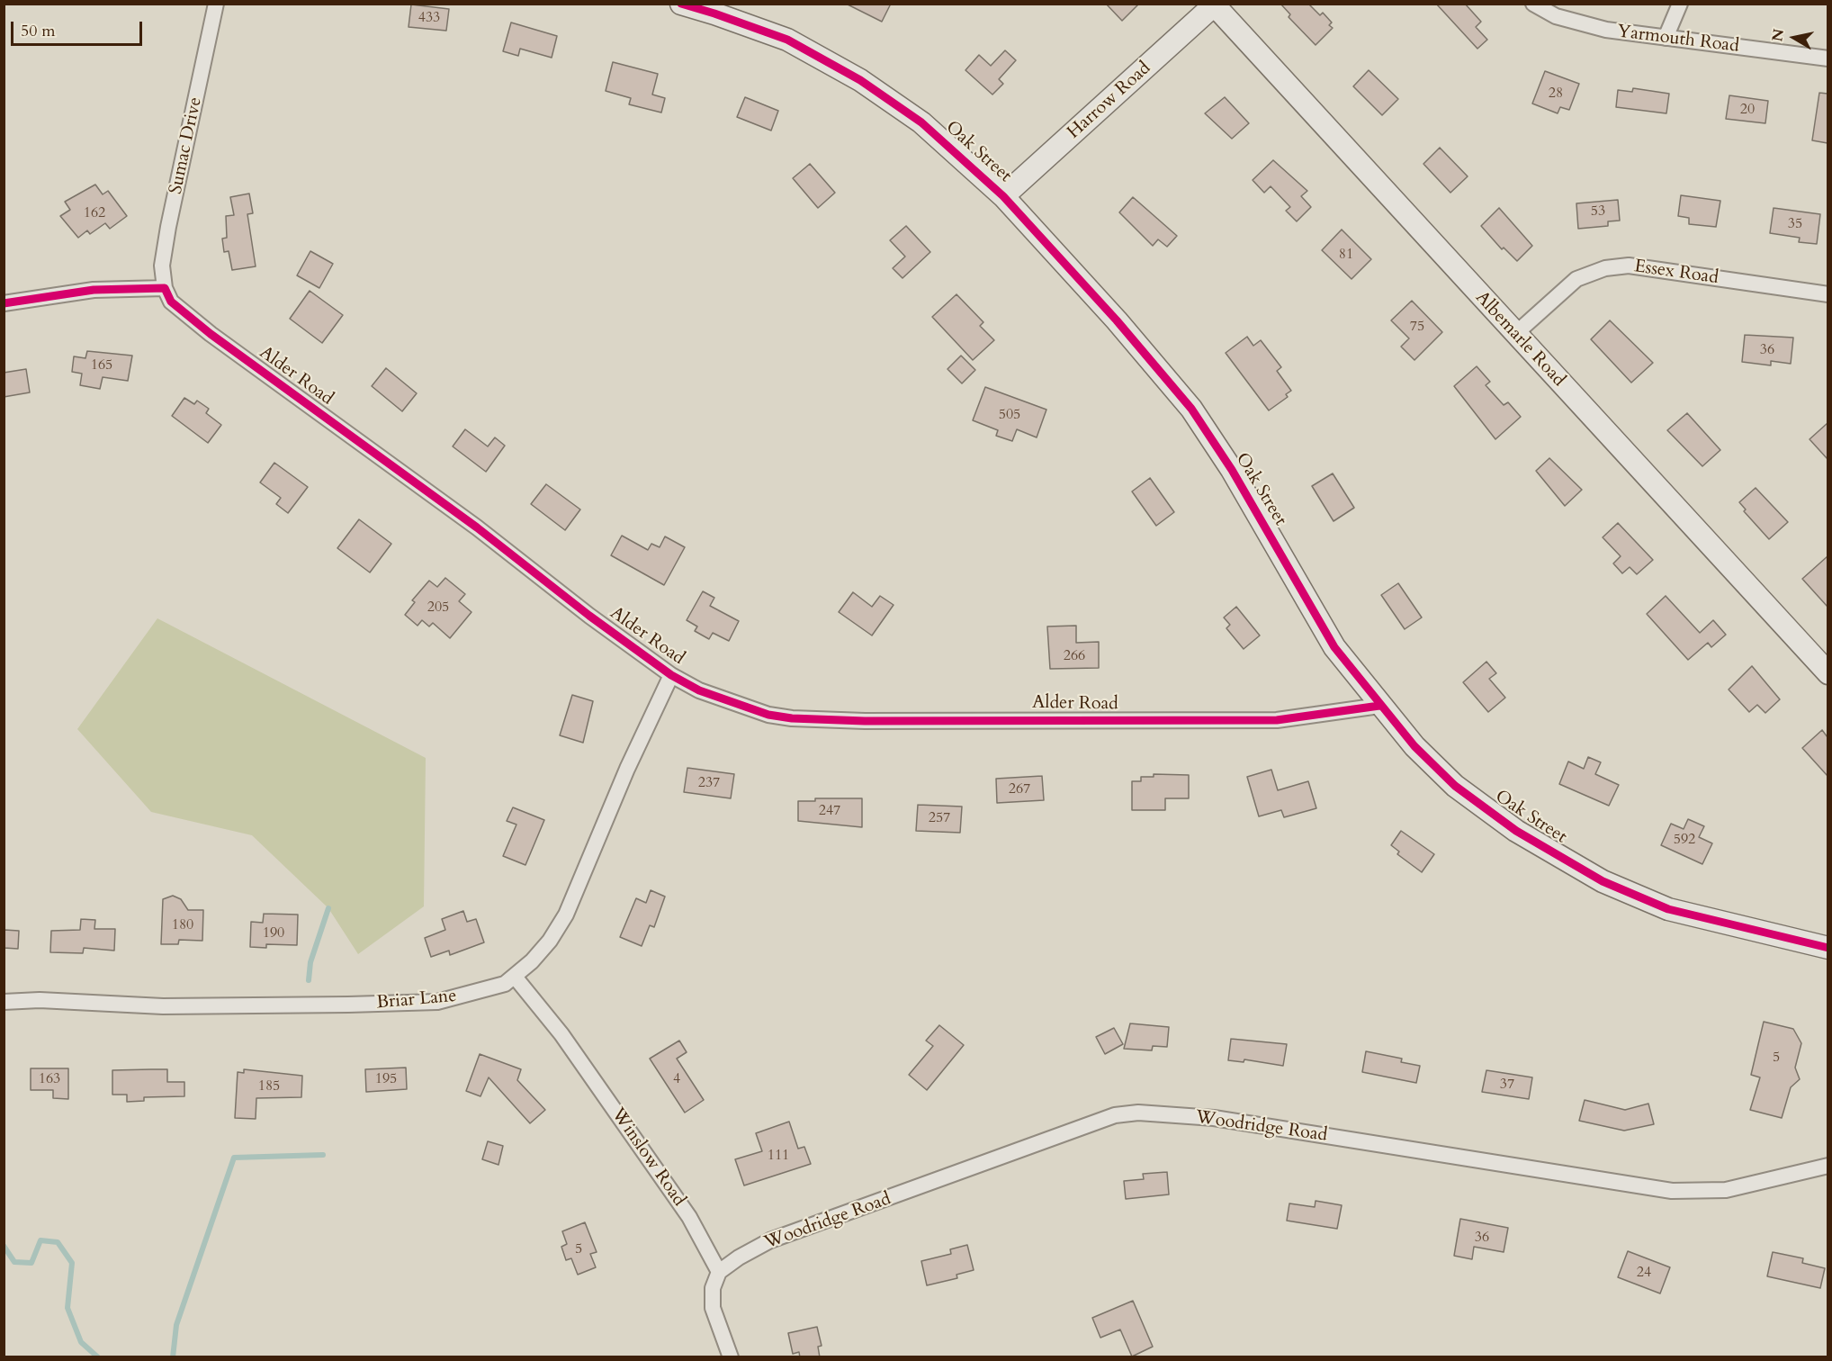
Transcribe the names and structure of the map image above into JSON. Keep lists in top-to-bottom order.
{
  "streets": {
    "street": [
      "Yarmouth Road",
      "Harrow Road",
      "Sumac Drive",
      "Oak Street",
      "Essex Road",
      "Albemarle Road",
      "Alder Road",
      "Briar Lane",
      "Woodridge Road",
      "Winslow Road"
    ]
  },
  "crossings": [
    ["Harrow Road", "Oak Street"],
    ["Harrow Road", "Albemarle Road"],
    ["Sumac Drive", "Alder Road"],
    ["Oak Street", "Alder Road"],
    ["Essex Road", "Albemarle Road"],
    ["Alder Road", "Briar Lane"],
    ["Briar Lane", "Winslow Road"],
    ["Woodridge Road", "Winslow Road"]
  ],
  "house_numbers": [
    "433",
    "28",
    "20",
    "53",
    "162",
    "35",
    "81",
    "75",
    "36",
    "165",
    "505",
    "205",
    "266",
    "237",
    "267",
    "247",
    "257",
    "592",
    "180",
    "190",
    "5",
    "163",
    "195",
    "4",
    "37",
    "185",
    "111",
    "36",
    "5",
    "24"
  ],
  "scale_bar": "50 m",
  "north": "left"
}
